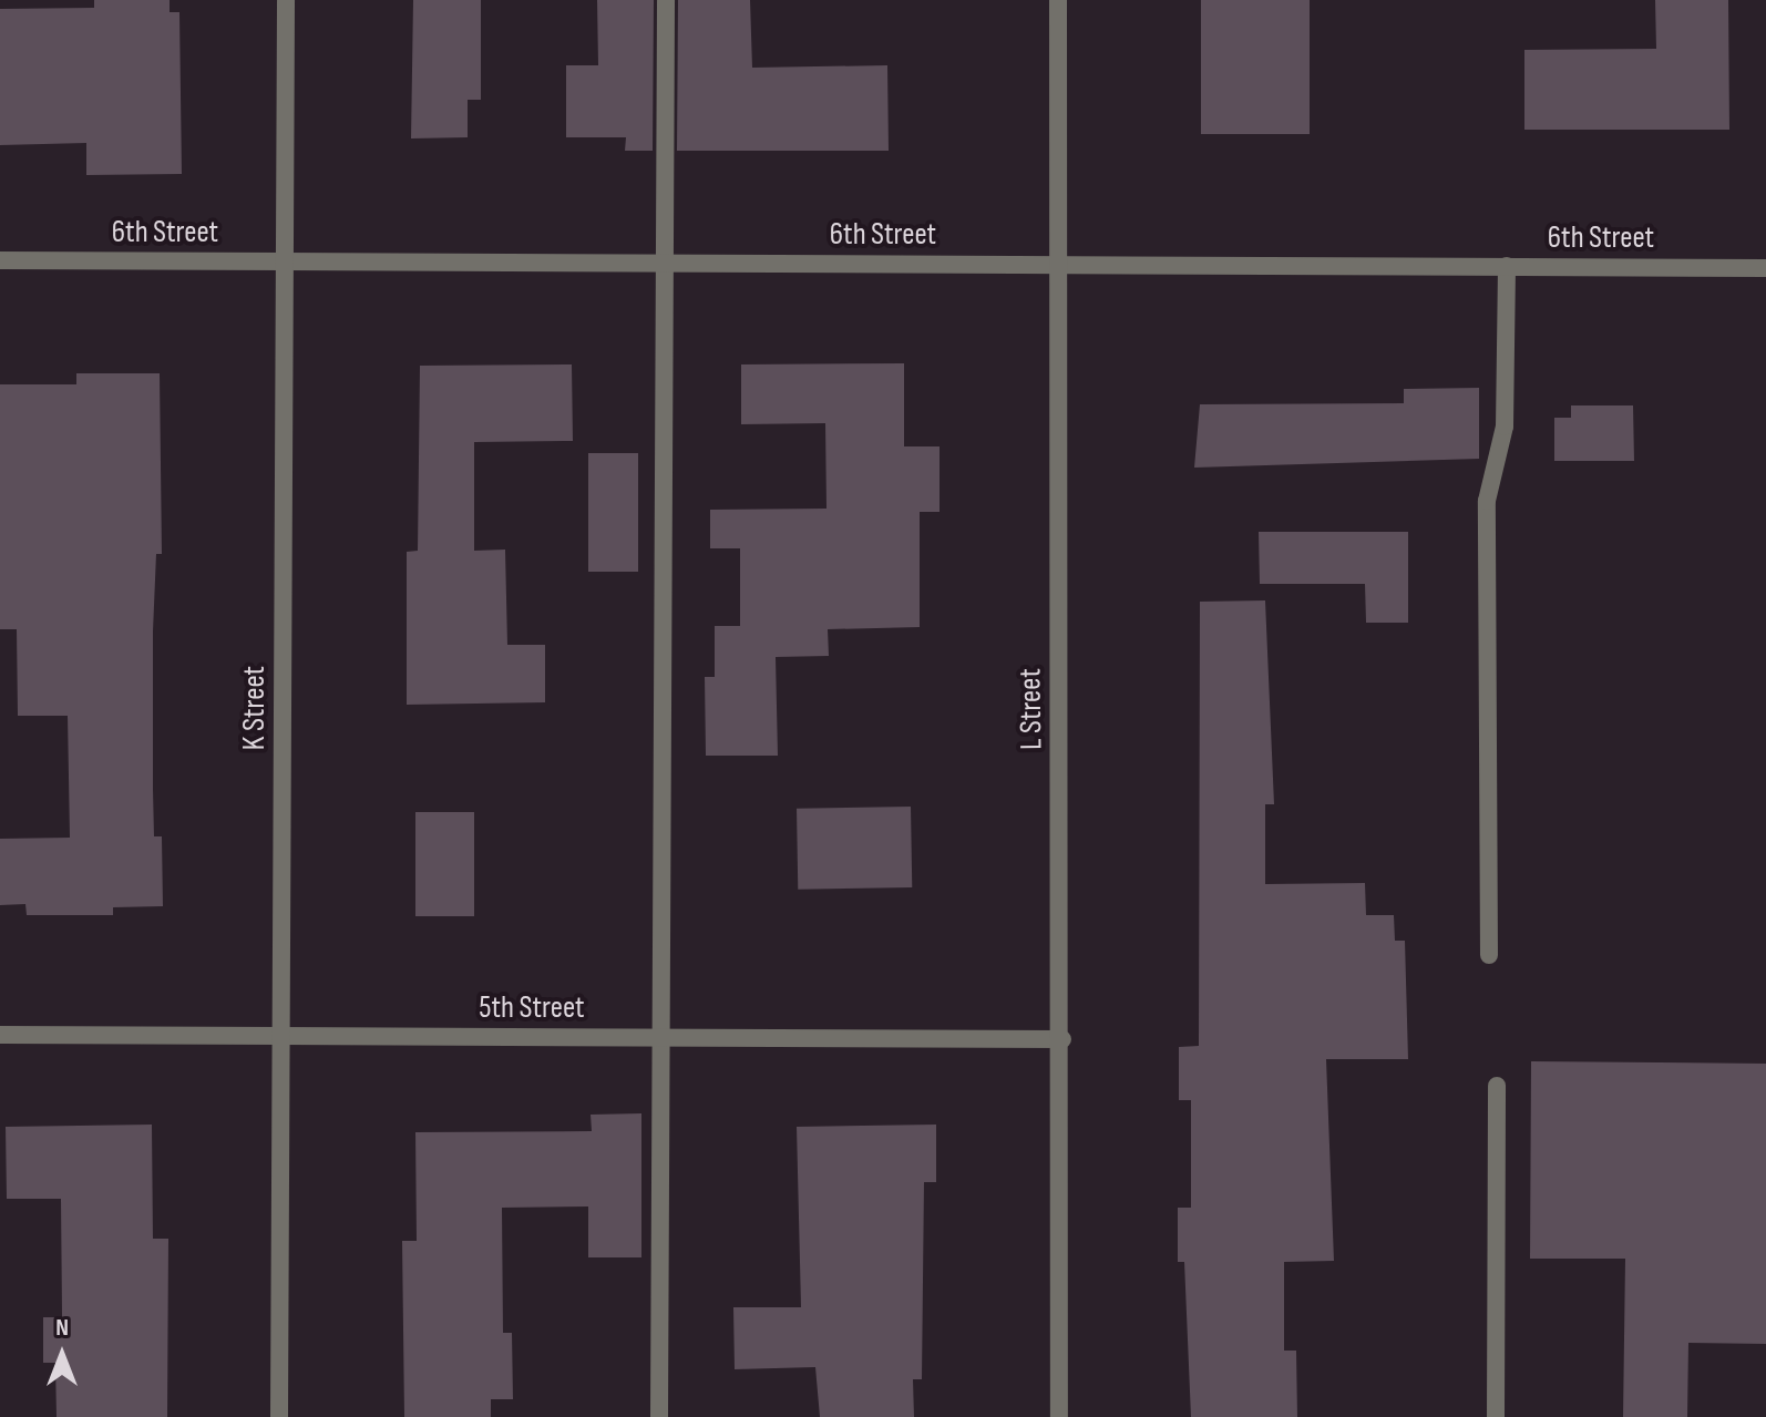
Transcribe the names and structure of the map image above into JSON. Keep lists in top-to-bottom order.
{
  "streets": {
    "street": [
      "6th Street",
      "K Street",
      "L Street",
      "5th Street"
    ]
  },
  "crossings": [
    ["6th Street", "K Street"],
    ["6th Street", "L Street"],
    ["K Street", "5th Street"],
    ["L Street", "5th Street"]
  ],
  "north": "top"
}
